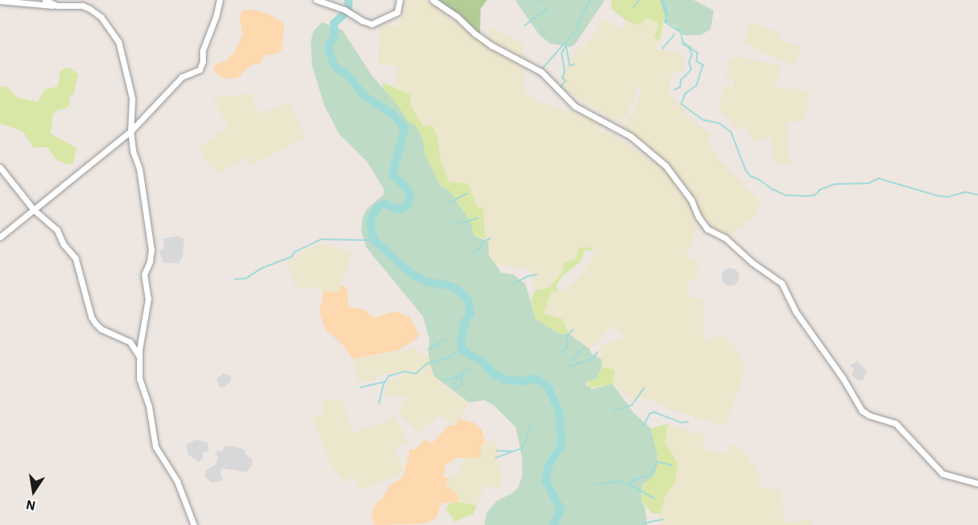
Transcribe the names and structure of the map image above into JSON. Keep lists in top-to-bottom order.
{
  "north": "bottom"
}
